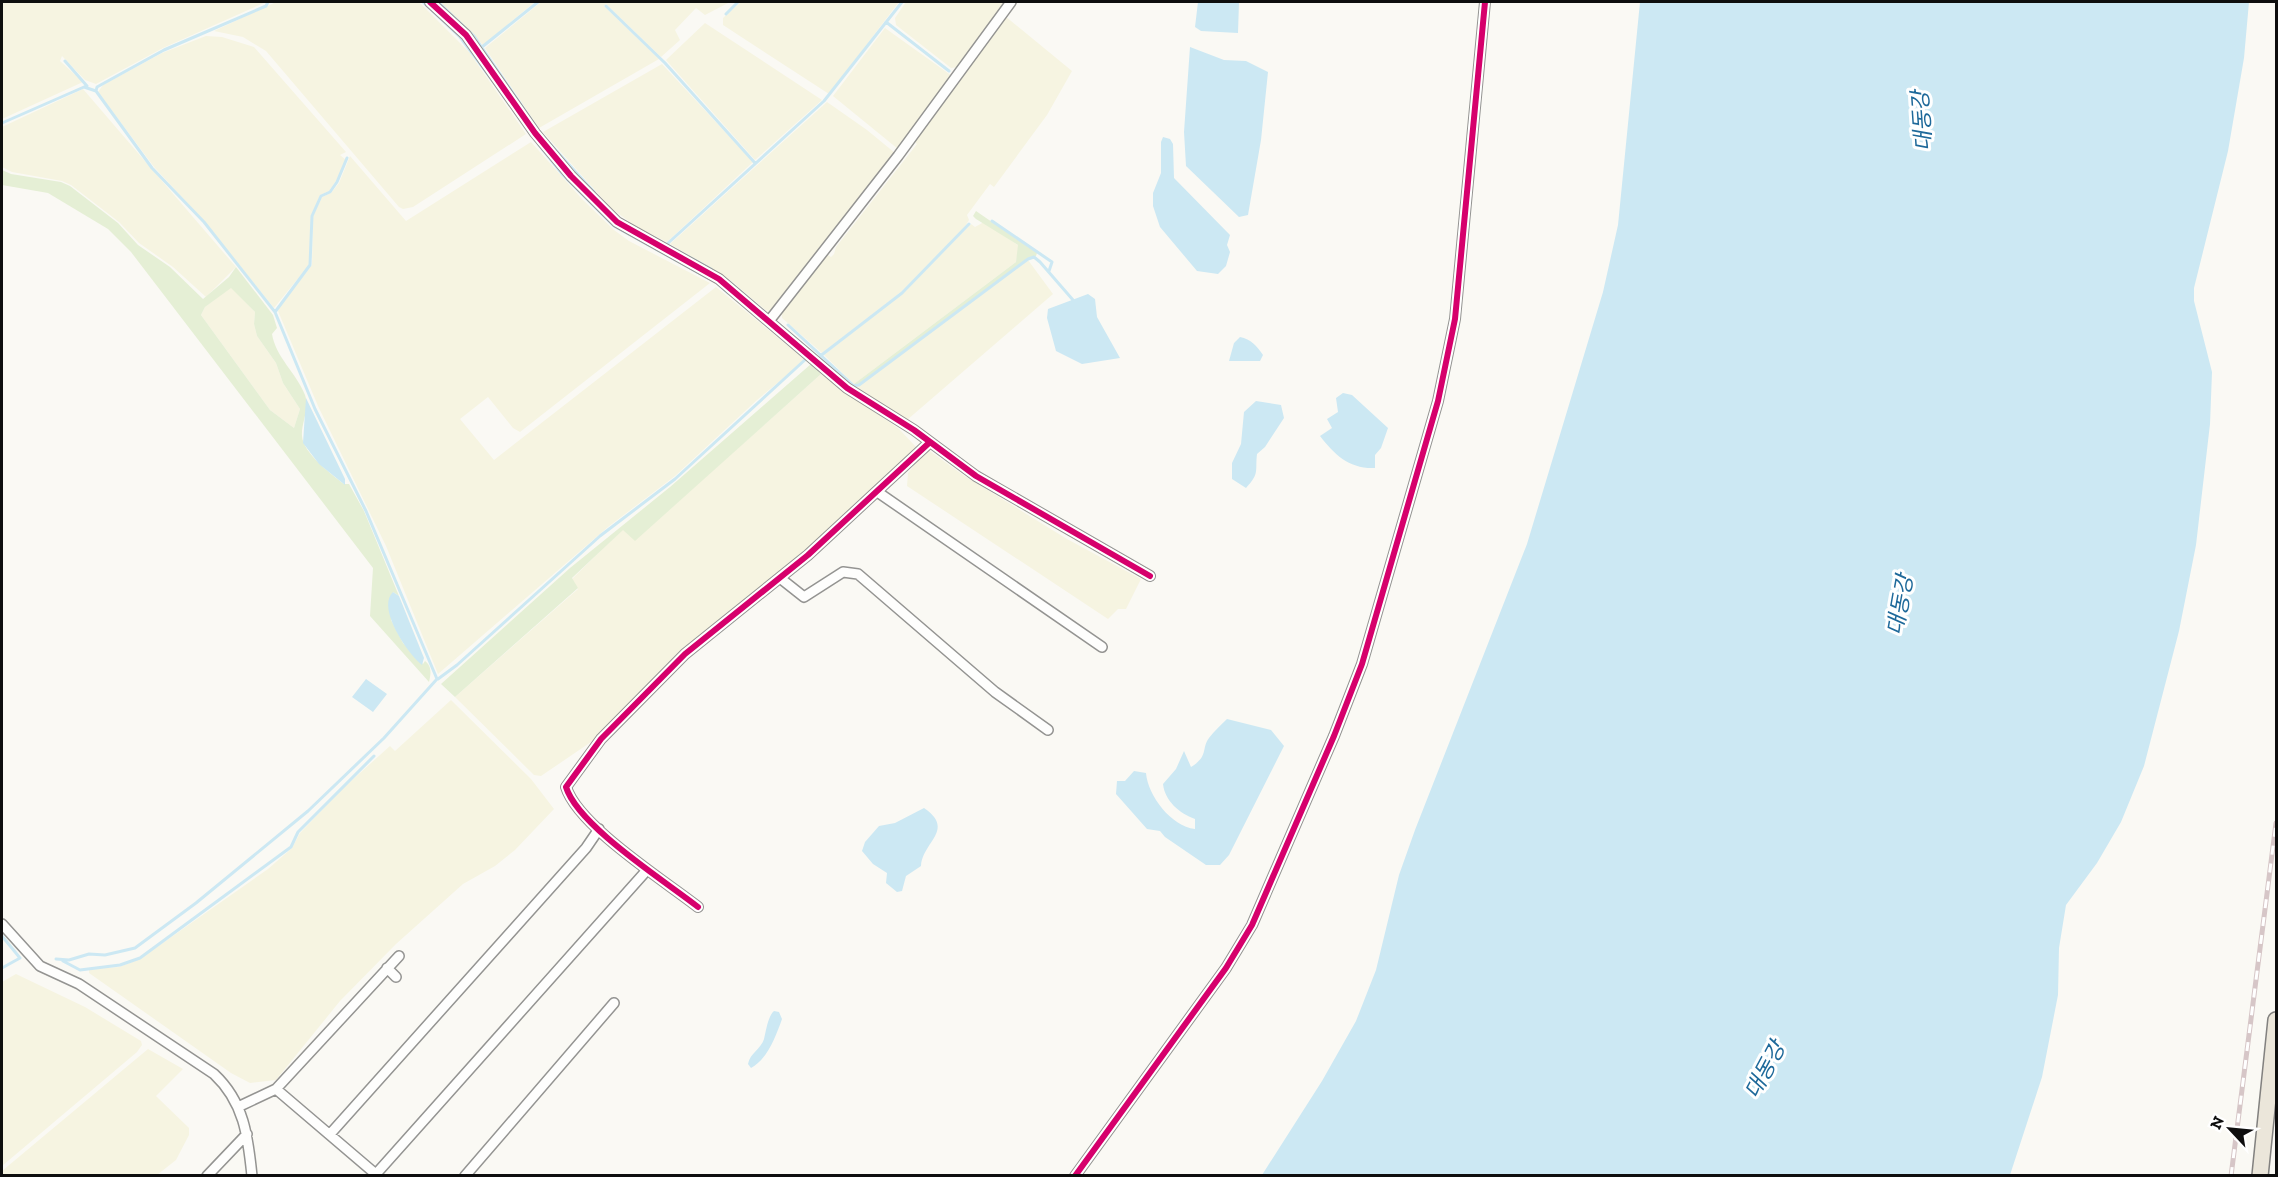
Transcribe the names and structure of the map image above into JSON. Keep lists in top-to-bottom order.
{
  "water": ["대동강"],
  "north": "top left"
}
